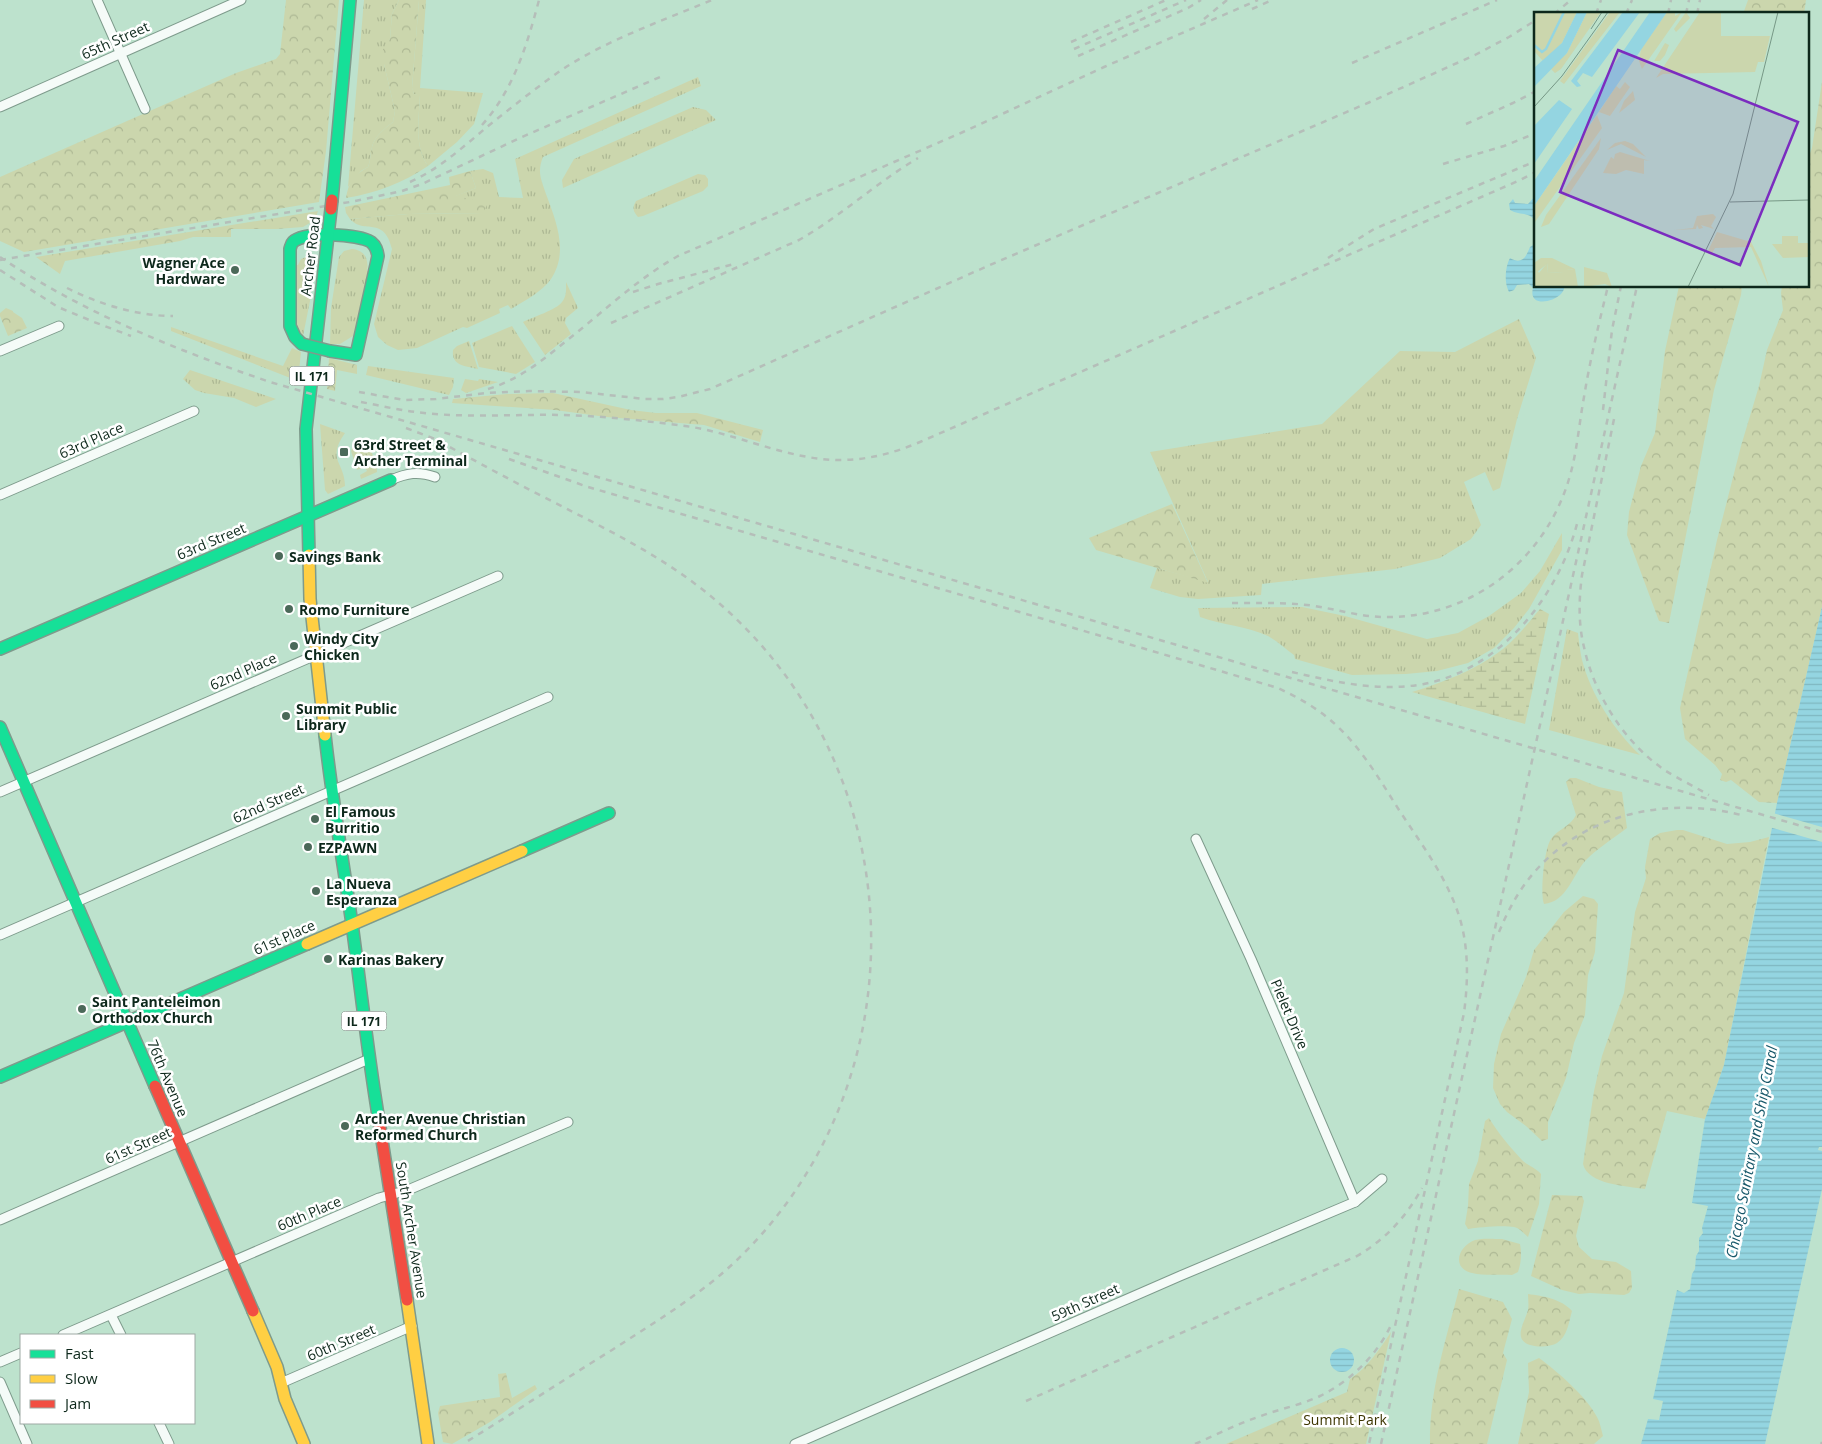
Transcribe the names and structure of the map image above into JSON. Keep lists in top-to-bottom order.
{
  "streets": {
    "main road": [
      "Archer Road",
      "IL 171",
      "63rd Street",
      "61st Place",
      "76th Avenue",
      "South Archer Avenue"
    ],
    "street": [
      "65th Street",
      "63rd Place",
      "62nd Place",
      "62nd Street",
      "Pielet Drive",
      "61st Street",
      "60th Place",
      "59th Street",
      "60th Street"
    ]
  },
  "crossings": [
    ["Archer Road", "63rd Street"],
    ["Archer Road", "South Archer Avenue"],
    ["63rd Street", "South Archer Avenue"],
    ["62nd Place", "76th Avenue"],
    ["62nd Place", "South Archer Avenue"],
    ["62nd Street", "76th Avenue"],
    ["62nd Street", "South Archer Avenue"],
    ["61st Place", "76th Avenue"],
    ["61st Place", "South Archer Avenue"],
    ["Pielet Drive", "59th Street"],
    ["76th Avenue", "61st Street"],
    ["76th Avenue", "60th Place"],
    ["76th Avenue", "60th Street"],
    ["61st Street", "South Archer Avenue"],
    ["60th Place", "South Archer Avenue"],
    ["South Archer Avenue", "60th Street"]
  ],
  "water": ["Chicago Sanitary and Ship Canal"],
  "parks": ["Summit Park"],
  "places": {
    "other": [
      "Wagner Ace Hardware",
      "Savings Bank",
      "Romo Furniture",
      "Windy City Chicken",
      "Summit Public Library",
      "El Famous Burritio",
      "EZPAWN",
      "La Nueva Esperanza",
      "Karinas Bakery",
      "Saint Panteleimon Orthodox Church",
      "Archer Avenue Christian Reformed Church"
    ],
    "transit": ["63rd Street & Archer Terminal"]
  },
  "legend": ["Fast", "Slow", "Jam"]
}
